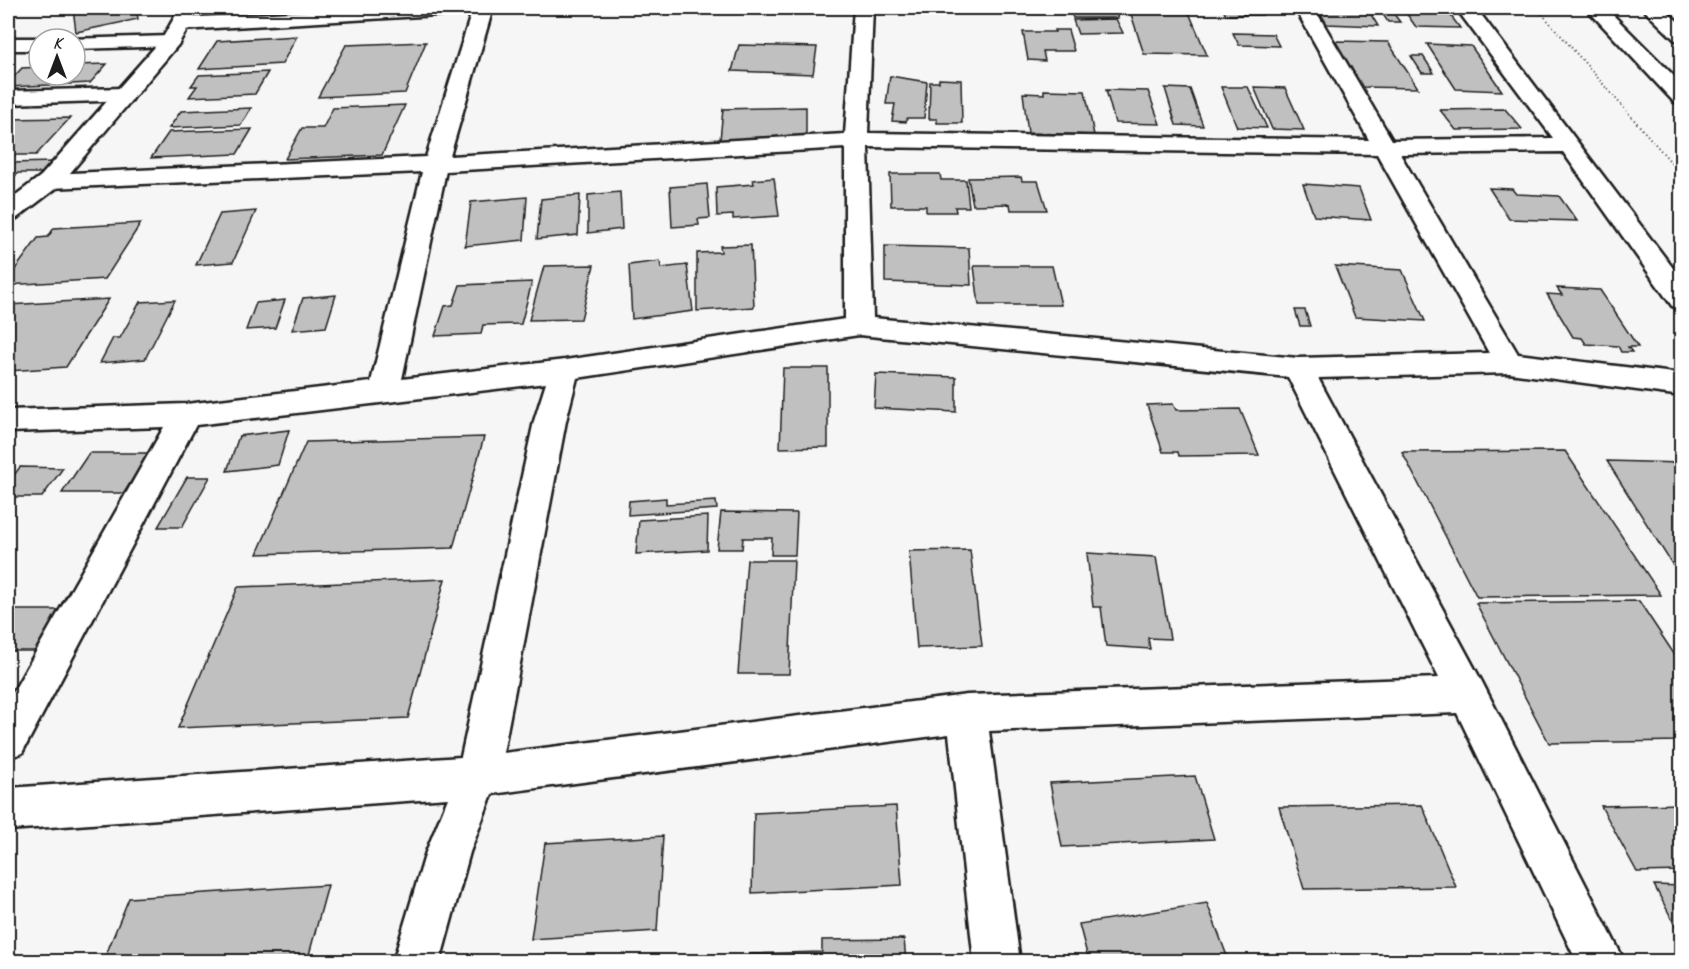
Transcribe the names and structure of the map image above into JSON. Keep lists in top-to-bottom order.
{
  "north": "top"
}
